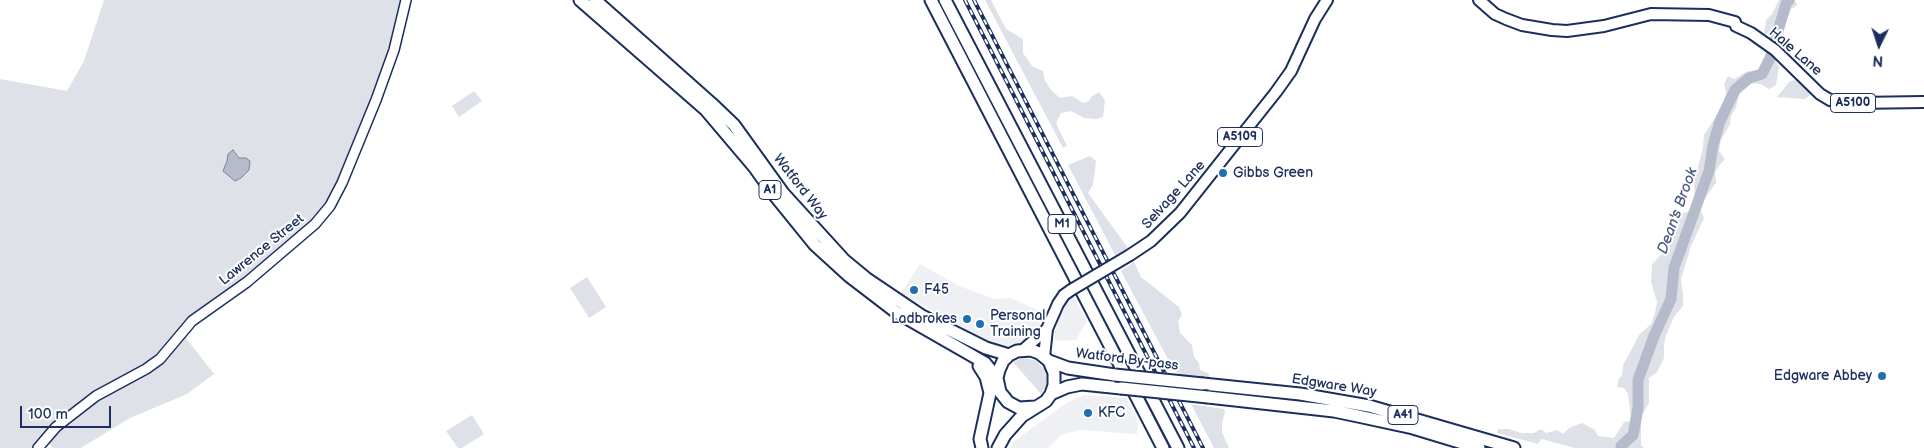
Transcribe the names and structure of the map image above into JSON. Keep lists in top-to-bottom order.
{
  "streets": {
    "highway": [
      "Watford Way",
      "A1",
      "M1",
      "Watford By-pass",
      "Edgware Way",
      "A41"
    ],
    "main road": [
      "Hale Lane",
      "A5100",
      "A5109",
      "Selvage Lane"
    ],
    "street": ["Lawrence Street"]
  },
  "crossings": [
    ["Watford Way", "A1"],
    ["Watford Way", "Selvage Lane"],
    ["Watford Way", "Watford By-pass"],
    ["A1", "Selvage Lane"],
    ["A1", "Watford By-pass"],
    ["Selvage Lane", "Watford By-pass"],
    ["Watford By-pass", "Edgware Way"]
  ],
  "water": ["Dean's Brook"],
  "places": [
    "Gibbs Green",
    "F45",
    "Ladbrokes",
    "Personal Training",
    "Edgware Abbey",
    "KFC"
  ],
  "scale_bar": "100 m",
  "north": "bottom"
}
